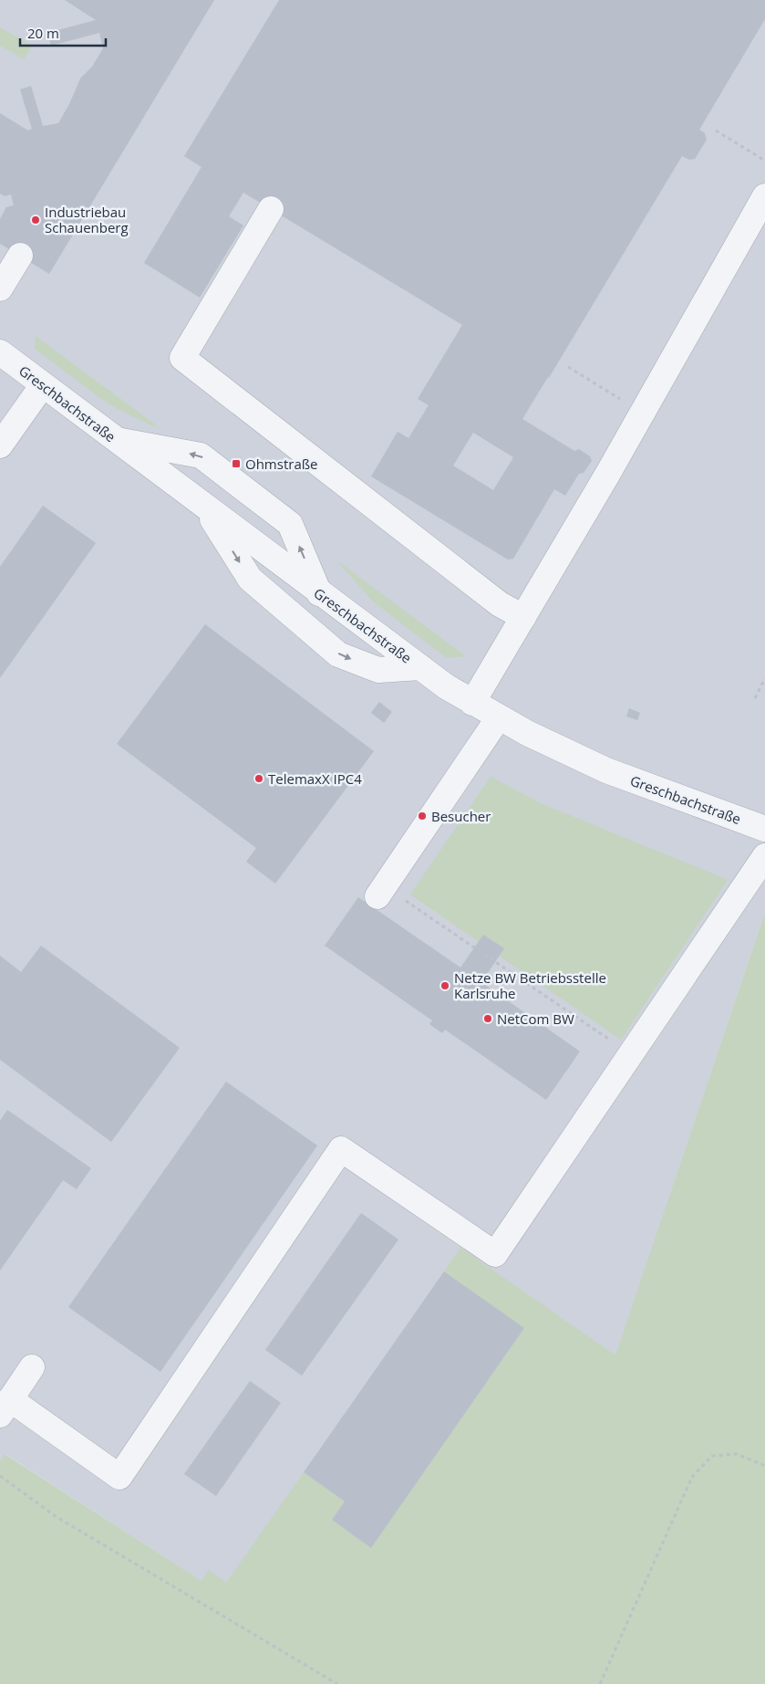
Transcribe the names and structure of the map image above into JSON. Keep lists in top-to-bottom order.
{
  "streets": {
    "street": ["Greschbachstraße"]
  },
  "places": {
    "other": [
      "Industriebau Schauenberg",
      "TelemaxX IPC4",
      "Besucher",
      "Netze BW Betriebsstelle Karlsruhe",
      "NetCom BW"
    ],
    "transit": ["Ohmstraße"]
  },
  "scale_bar": "20 m"
}
